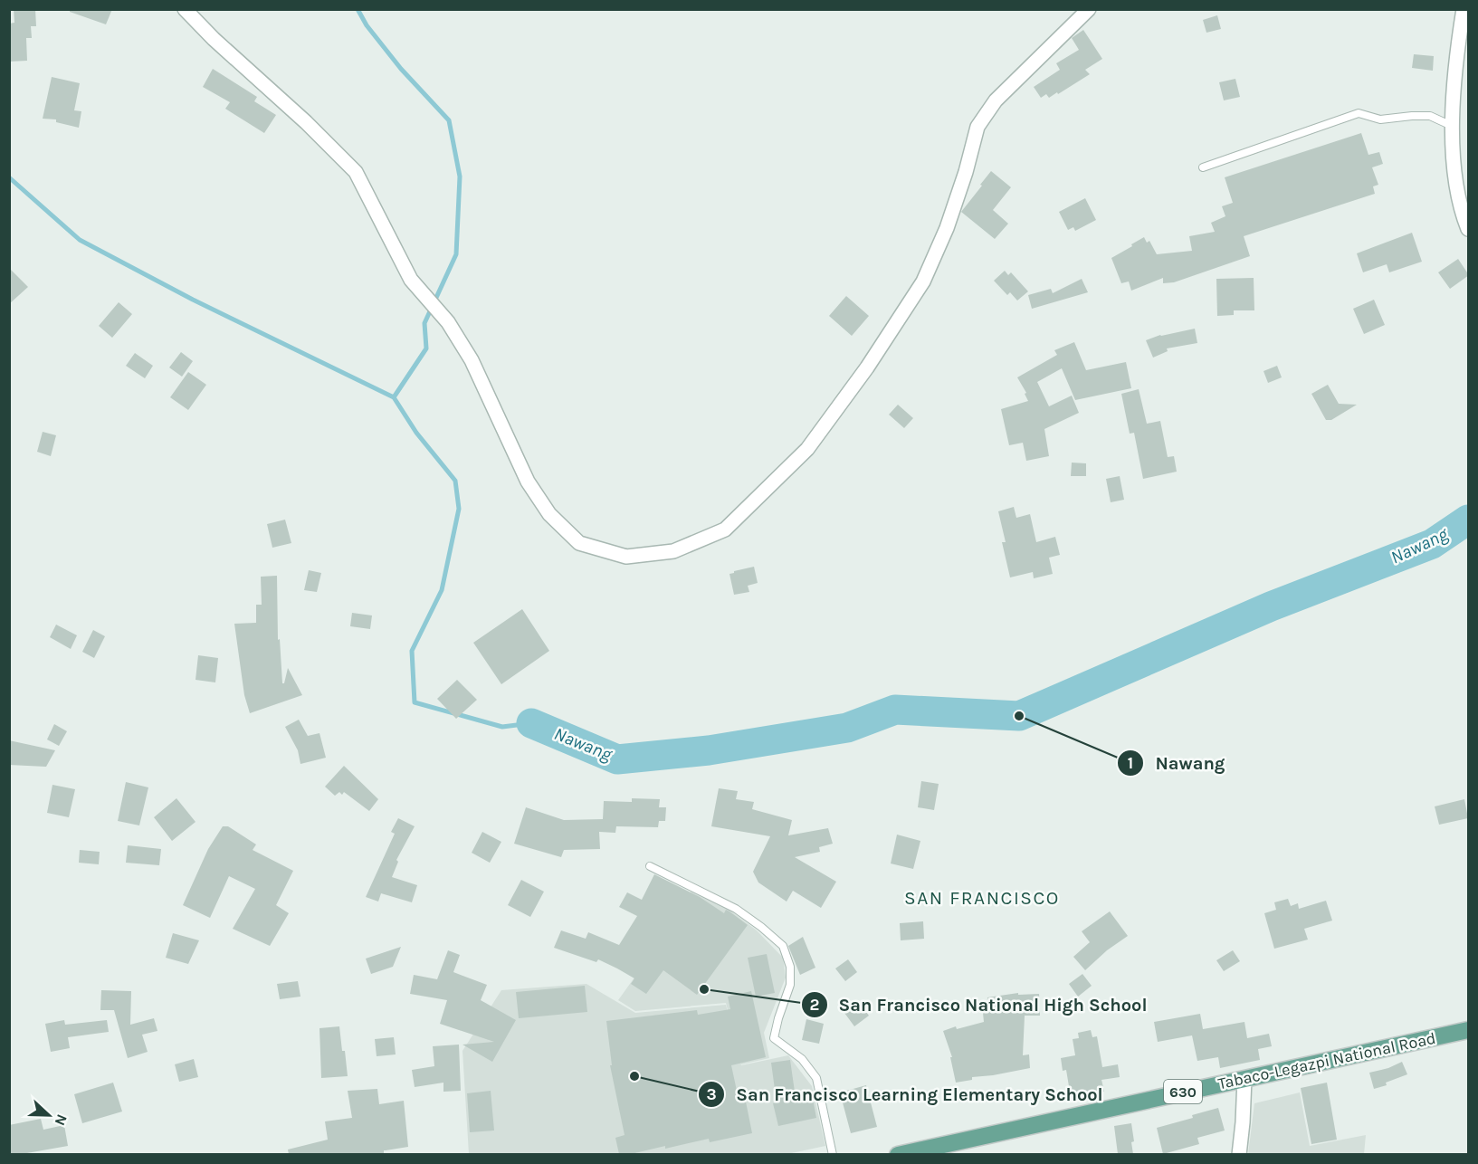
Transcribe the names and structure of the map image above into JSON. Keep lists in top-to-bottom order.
{
  "streets": {
    "main road": ["Tabaco-Legazpi National Road", "630"]
  },
  "districts": ["SAN FRANCISCO"],
  "water": ["Nawang"],
  "places": ["Nawang", "San Francisco National High School", "San Francisco Learning Elementary School"],
  "north": "right"
}
